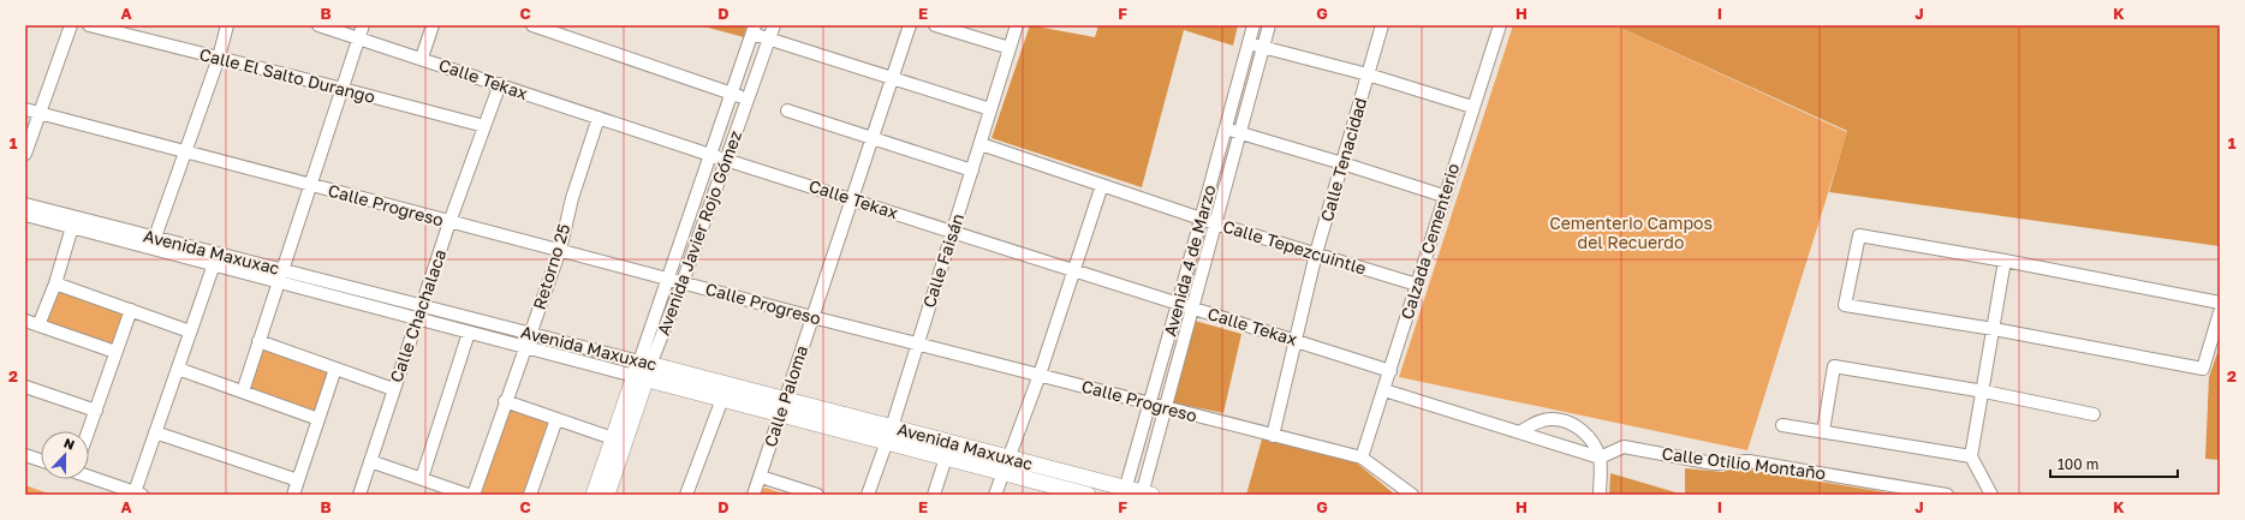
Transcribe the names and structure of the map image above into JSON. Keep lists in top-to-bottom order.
{
  "streets": {
    "main road": ["Avenida Javier Rojo Gómez", "Avenida Maxuxac"],
    "street": [
      "Calle El Salto Durango",
      "Calle Tekax",
      "Calle Tenacidad",
      "Calle Progreso",
      "Calzada Cementerio",
      "Calle Tepezcuintle",
      "Calle Faisán",
      "Avenida 4 de Marzo",
      "Retorno 25",
      "Calle Chachalaca",
      "Calle Paloma",
      "Calle Otilio Montaño"
    ]
  },
  "crossings": [
    ["Calle El Salto Durango", "Calle Chachalaca"],
    ["Calle Tekax", "Calle Tenacidad"],
    ["Calle Tekax", "Avenida Javier Rojo Gómez"],
    ["Calle Tekax", "Calzada Cementerio"],
    ["Calle Tekax", "Calle Faisán"],
    ["Calle Tekax", "Avenida 4 de Marzo"],
    ["Calle Tekax", "Retorno 25"],
    ["Calle Tekax", "Calle Chachalaca"],
    ["Calle Tekax", "Calle Paloma"],
    ["Calle Tenacidad", "Calle Progreso"],
    ["Calle Tenacidad", "Calle Tepezcuintle"],
    ["Calle Progreso", "Avenida Javier Rojo Gómez"],
    ["Calle Progreso", "Calzada Cementerio"],
    ["Calle Progreso", "Calle Faisán"],
    ["Calle Progreso", "Avenida 4 de Marzo"],
    ["Calle Progreso", "Retorno 25"],
    ["Calle Progreso", "Calle Chachalaca"],
    ["Calle Progreso", "Calle Paloma"],
    ["Avenida Javier Rojo Gómez", "Avenida Maxuxac"],
    ["Calzada Cementerio", "Calle Tepezcuintle"],
    ["Calle Tepezcuintle", "Calle Faisán"],
    ["Calle Tepezcuintle", "Avenida 4 de Marzo"],
    ["Avenida Maxuxac", "Calle Faisán"],
    ["Avenida Maxuxac", "Avenida 4 de Marzo"],
    ["Avenida Maxuxac", "Retorno 25"],
    ["Avenida Maxuxac", "Calle Chachalaca"],
    ["Avenida Maxuxac", "Calle Paloma"]
  ],
  "parks": ["Cementerio Campos del Recuerdo"],
  "scale_bar": "100 m",
  "north": "top",
  "grid": {
    "columns": [
      "A",
      "B",
      "C",
      "D",
      "E",
      "F",
      "G",
      "H",
      "I",
      "J",
      "K"
    ],
    "rows": ["1", "2"]
  }
}
